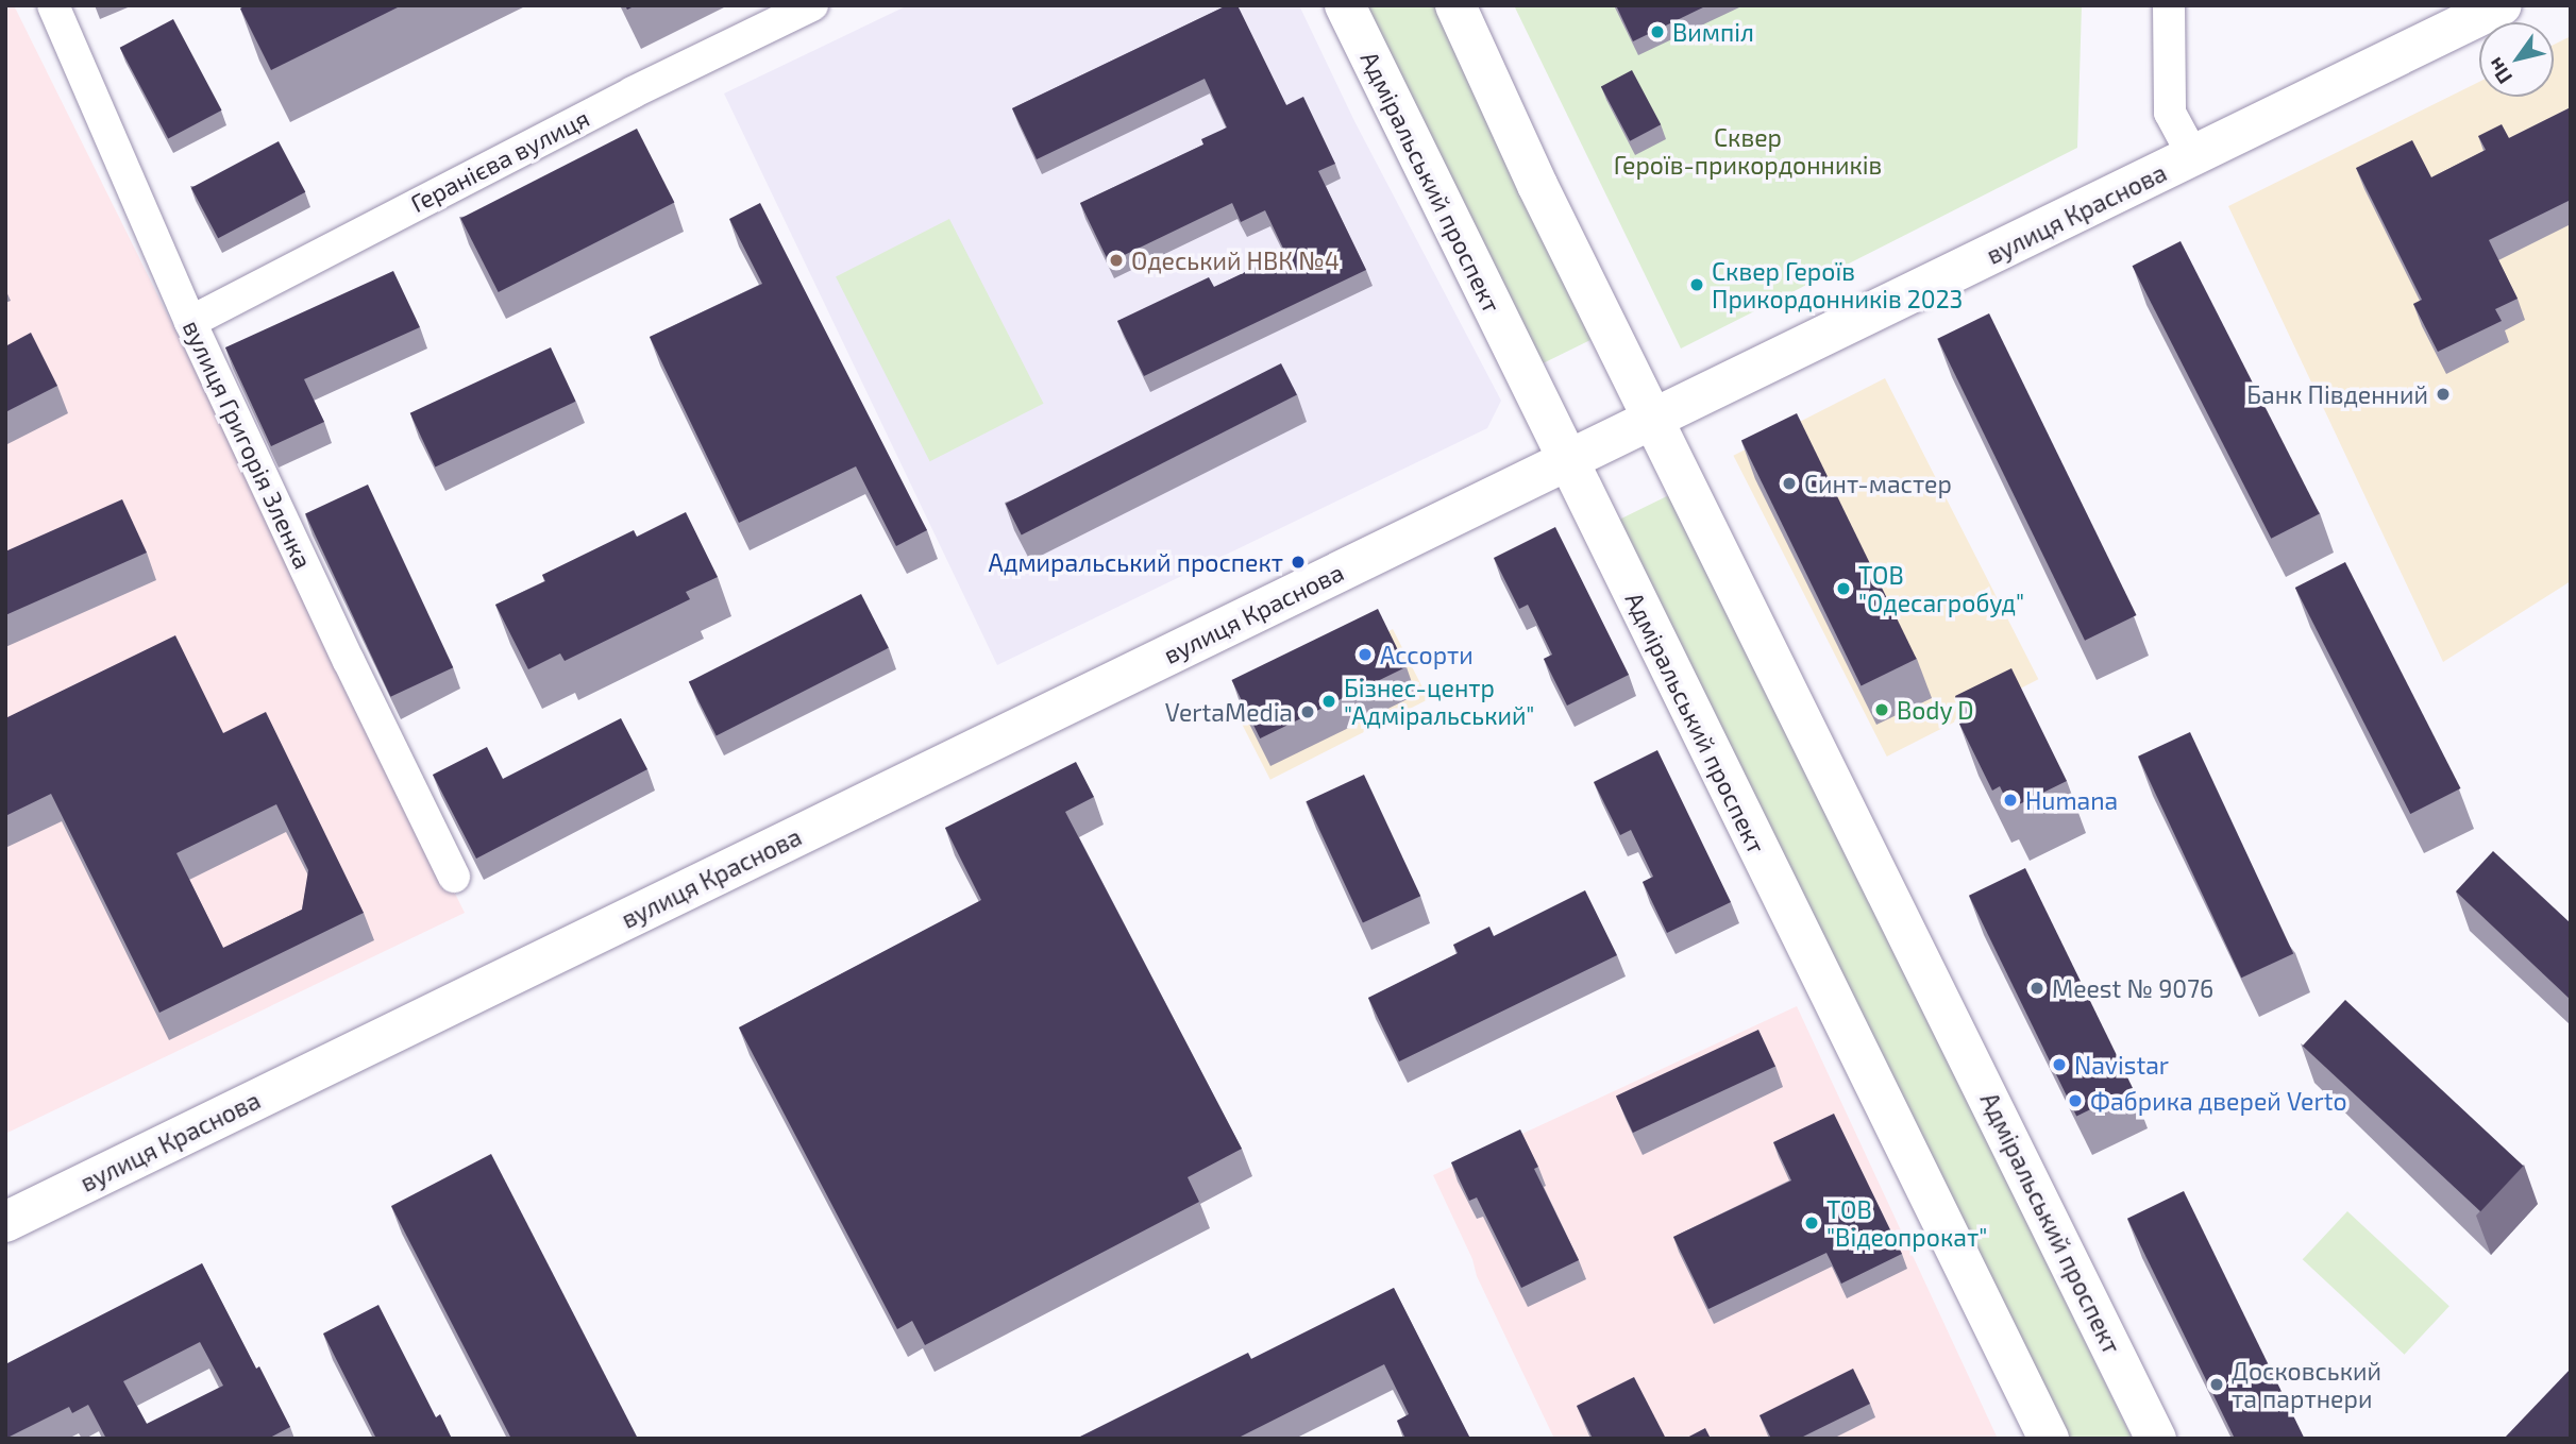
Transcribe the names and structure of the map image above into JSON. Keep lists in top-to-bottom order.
{
  "streets": {
    "main road": ["Адміральський проспект", "вулиця Краснова"],
    "street": ["Геранієва вулиця", "вулиця Григорія Зленка"]
  },
  "crossings": [
    ["Геранієва вулиця", "вулиця Григорія Зленка"],
    ["Адміральський проспект", "вулиця Краснова"]
  ],
  "parks": ["Сквер Героїв-прикордонників"],
  "places": [
    "Вимпіл",
    "Одеський НВК №4",
    "Сквер Героїв Прикордонників 2023",
    "Банк Південний",
    "Синт-мастер",
    "Адмиральський проспект",
    "ТОВ \"Одесагробуд\"",
    "Ассорти",
    "Бізнес-центр \"Адміральський\"",
    "Body D",
    "VertaMedia",
    "Humana",
    "Meest № 9076",
    "Navistar",
    "Фабрика дверей Verto",
    "ТОВ \"Відеопрокат\"",
    "Досковський та партнери"
  ],
  "north": "bottom left"
}
